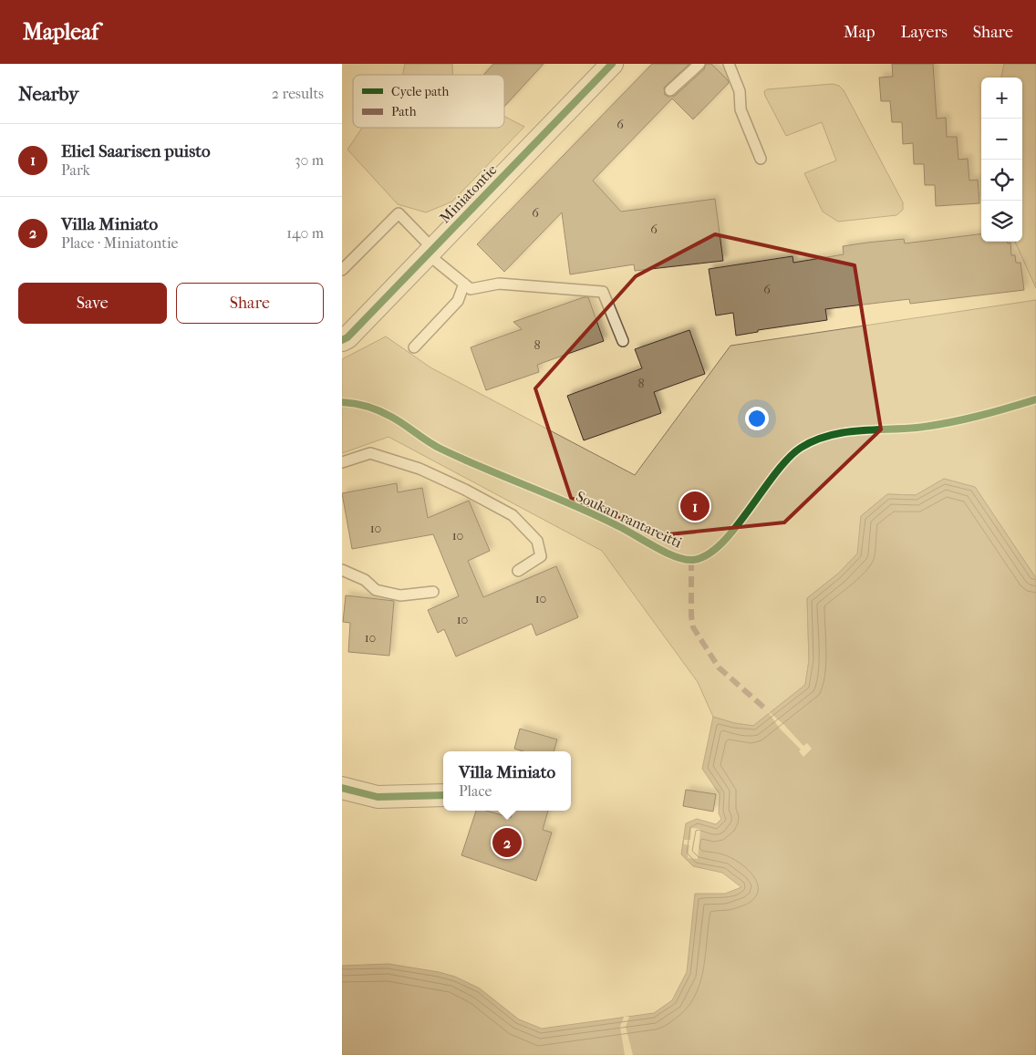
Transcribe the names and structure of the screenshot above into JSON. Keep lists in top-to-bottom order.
{
  "streets": {
    "street": ["Miniatontie"],
    "cycle path": ["Soukan rantareitti"]
  },
  "house_numbers": [
    "6",
    "6",
    "6",
    "6",
    "8",
    "8",
    "10",
    "10",
    "10",
    "10",
    "10"
  ],
  "legend": ["Cycle path", "Path"],
  "page": {
    "header": "Mapleaf",
    "nav": ["Map", "Layers", "Share"],
    "heading": ["Nearby", "2 results"],
    "map_buttons": ["+", "−"],
    "list": [
      {
        "mark": "1",
        "name": "Eliel Saarisen puisto",
        "note": "Park",
        "value": "30 m"
      },
      {
        "mark": "2",
        "name": "Villa Miniato",
        "note": "Place · Miniatontie",
        "value": "140 m"
      }
    ],
    "buttons": ["Save", "Share"],
    "pins": ["1", "2"],
    "popup": ["Villa Miniato", "Place"]
  }
}
